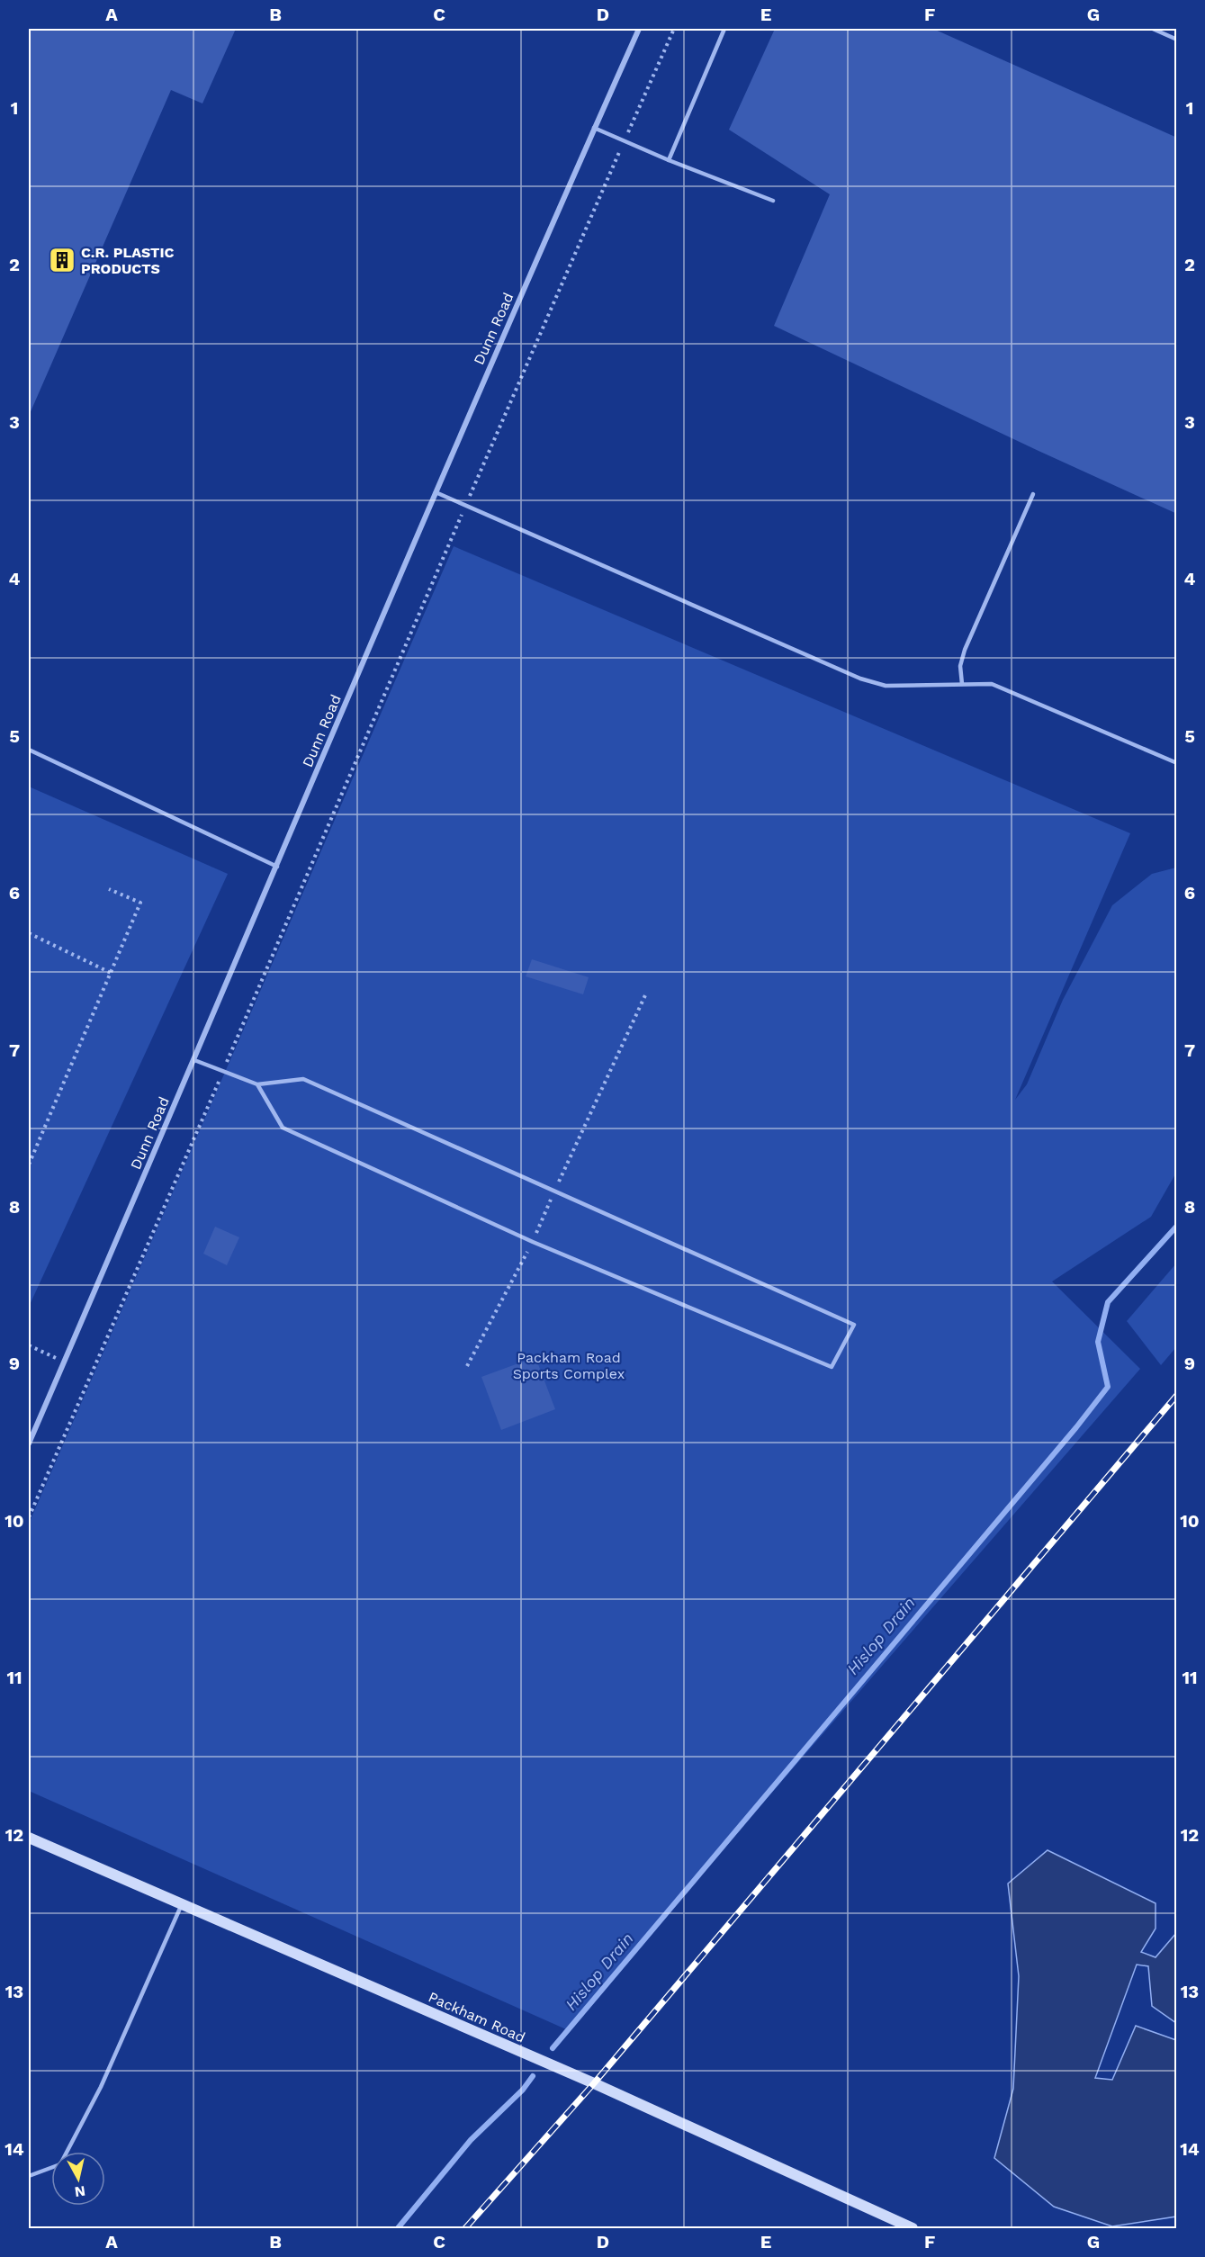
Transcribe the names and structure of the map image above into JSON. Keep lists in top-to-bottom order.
{
  "streets": {
    "street": ["Dunn Road", "Packham Road"]
  },
  "water": ["Hislop Drain"],
  "parks": ["Packham Road Sports Complex"],
  "places": {
    "building": ["C.R. PLASTIC PRODUCTS"]
  },
  "north": "bottom",
  "grid": {
    "columns": [
      "A",
      "B",
      "C",
      "D",
      "E",
      "F",
      "G"
    ],
    "rows": [
      "1",
      "2",
      "3",
      "4",
      "5",
      "6",
      "7",
      "8",
      "9",
      "10",
      "11",
      "12",
      "13",
      "14"
    ]
  }
}
